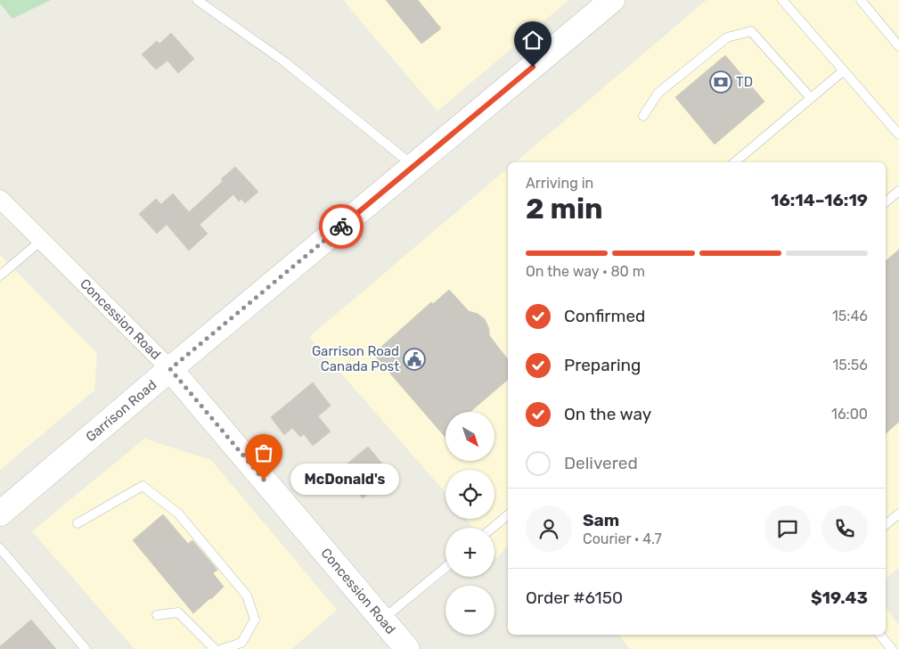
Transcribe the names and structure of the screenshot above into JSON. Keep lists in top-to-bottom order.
{
  "streets": {
    "main road": ["Concession Road", "Garrison Road"]
  },
  "crossings": [
    ["Concession Road", "Garrison Road"]
  ],
  "places": {
    "bank": ["TD"],
    "public building": ["Garrison Road Canada Post"],
    "other": ["McDonald's"]
  },
  "north": "bottom right",
  "page": {
    "heading": ["2 min", "Arriving in", "16:14–16:19"],
    "panel": [
      "Sam",
      "Courier · 4.7",
      "Order #6150",
      "$19.43"
    ],
    "bar": "On the way · 80 m",
    "list": [
      ["Confirmed", "15:46"],
      ["Preparing", "15:56"],
      ["On the way", "16:00"],
      "Delivered"
    ],
    "map_buttons": ["+", "−"],
    "bubble": "McDonald's"
  }
}
